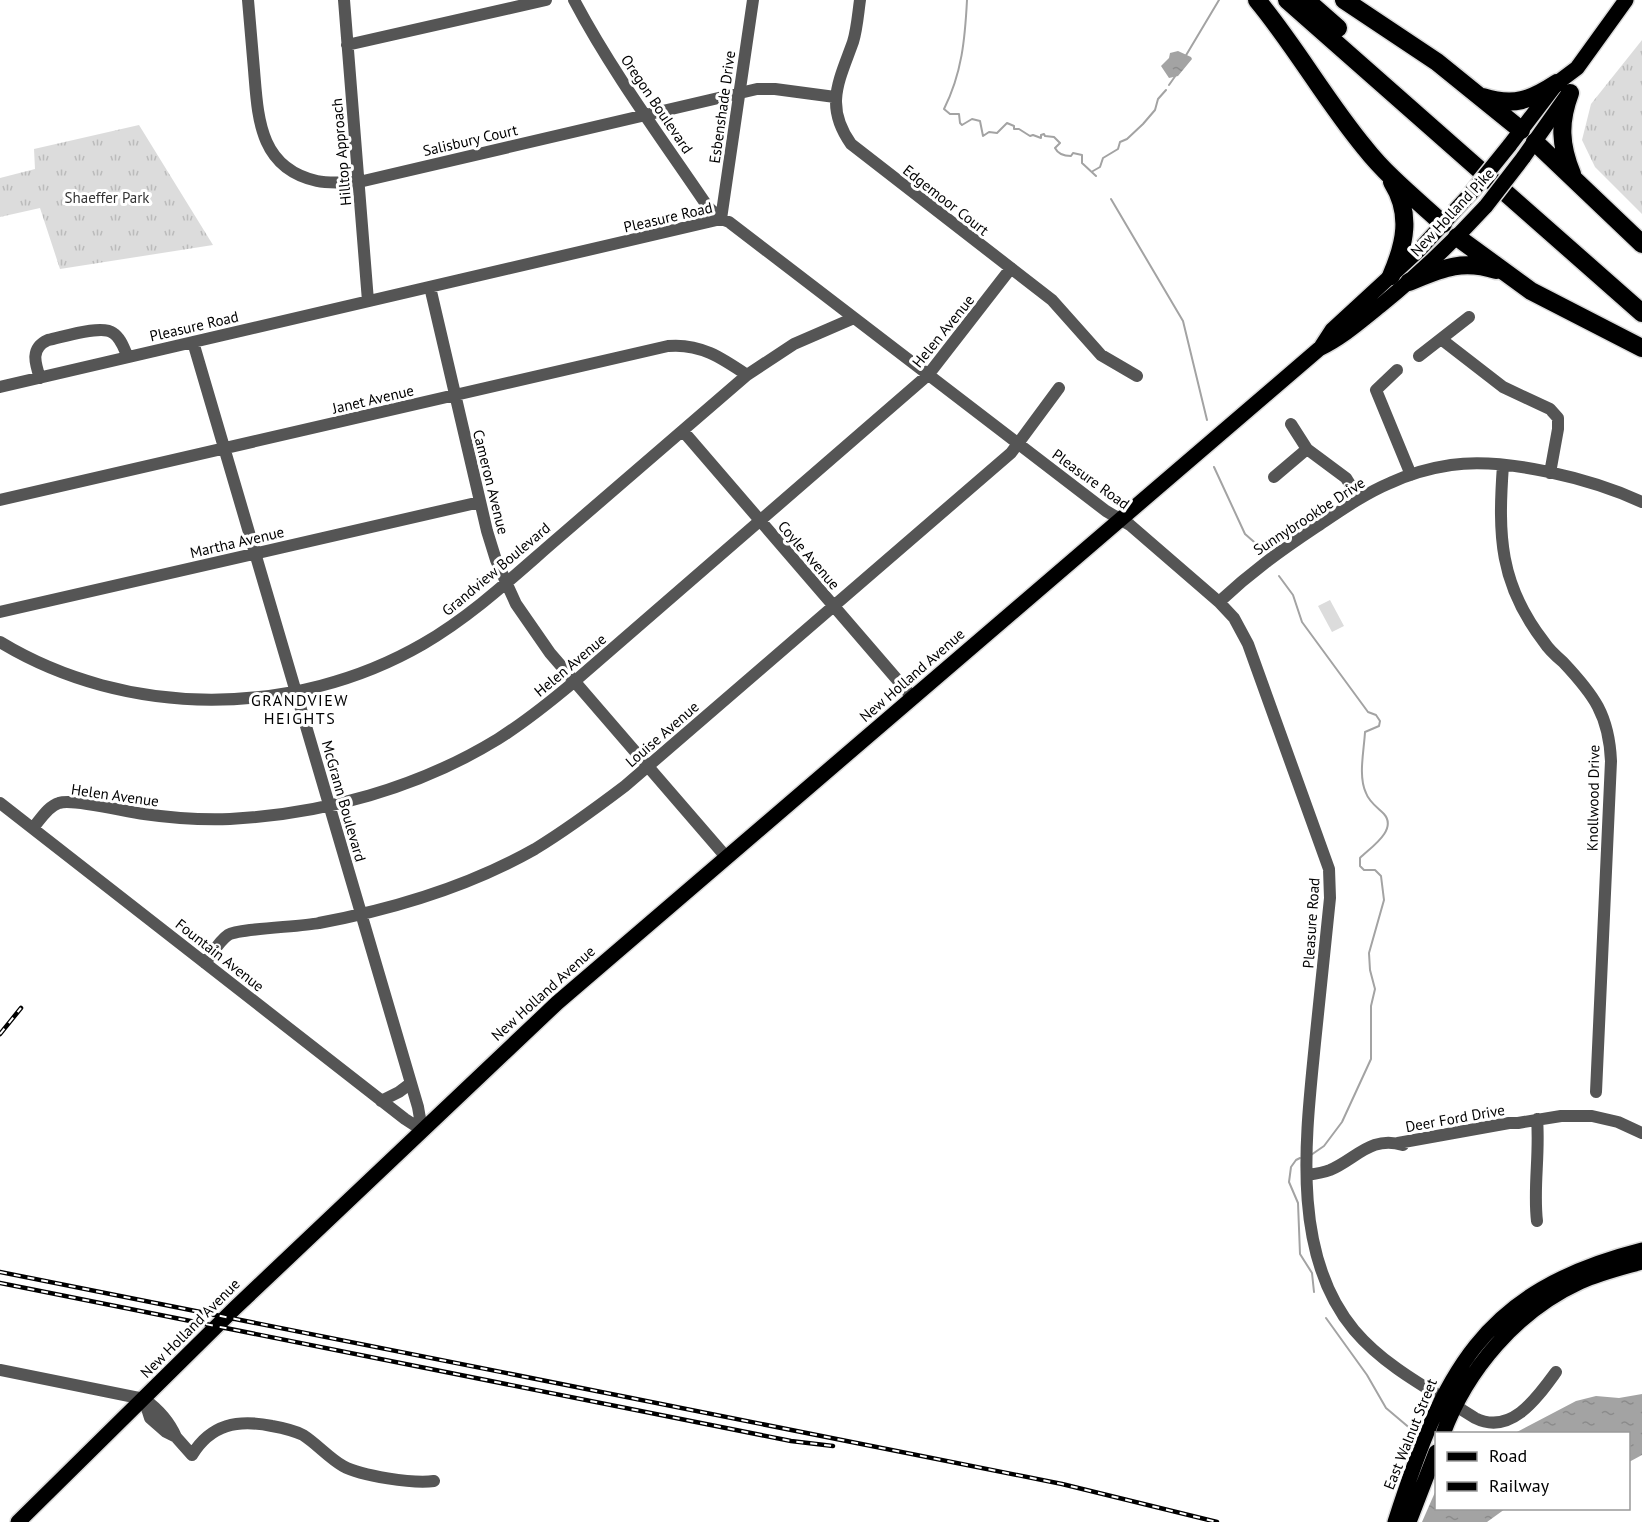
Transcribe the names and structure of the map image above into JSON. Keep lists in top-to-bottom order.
{
  "streets": {
    "main road": ["New Holland Pike", "New Holland Avenue", "East Walnut Street"],
    "street": [
      "Oregon Boulevard",
      "Esbenshade Drive",
      "Salisbury Court",
      "Hilltop Approach",
      "Edgemoor Court",
      "Pleasure Road",
      "Helen Avenue",
      "Janet Avenue",
      "Cameron Avenue",
      "Sunnybrookbe Drive",
      "Martha Avenue",
      "Coyle Avenue",
      "Grandview Boulevard",
      "Louise Avenue",
      "Knollwood Drive",
      "McGrann Boulevard",
      "Fountain Avenue",
      "Deer Ford Drive"
    ]
  },
  "crossings": [
    ["Oregon Boulevard", "Esbenshade Drive"],
    ["Oregon Boulevard", "Salisbury Court"],
    ["Oregon Boulevard", "Pleasure Road"],
    ["Esbenshade Drive", "Salisbury Court"],
    ["Esbenshade Drive", "Pleasure Road"],
    ["Salisbury Court", "Hilltop Approach"],
    ["Salisbury Court", "Edgemoor Court"],
    ["Hilltop Approach", "Pleasure Road"],
    ["Edgemoor Court", "Helen Avenue"],
    ["New Holland Pike", "Pleasure Road"],
    ["New Holland Pike", "New Holland Avenue"],
    ["Pleasure Road", "Helen Avenue"],
    ["Pleasure Road", "Cameron Avenue"],
    ["Pleasure Road", "Sunnybrookbe Drive"],
    ["Pleasure Road", "Grandview Boulevard"],
    ["Pleasure Road", "New Holland Avenue"],
    ["Pleasure Road", "Louise Avenue"],
    ["Pleasure Road", "McGrann Boulevard"],
    ["Pleasure Road", "Deer Ford Drive"],
    ["Pleasure Road", "East Walnut Street"],
    ["Helen Avenue", "Cameron Avenue"],
    ["Helen Avenue", "Coyle Avenue"],
    ["Helen Avenue", "McGrann Boulevard"],
    ["Helen Avenue", "Fountain Avenue"],
    ["Janet Avenue", "Cameron Avenue"],
    ["Janet Avenue", "Grandview Boulevard"],
    ["Janet Avenue", "McGrann Boulevard"],
    ["Cameron Avenue", "Martha Avenue"],
    ["Cameron Avenue", "Grandview Boulevard"],
    ["Cameron Avenue", "New Holland Avenue"],
    ["Cameron Avenue", "Louise Avenue"],
    ["Sunnybrookbe Drive", "Knollwood Drive"],
    ["Martha Avenue", "McGrann Boulevard"],
    ["Coyle Avenue", "Grandview Boulevard"],
    ["Coyle Avenue", "New Holland Avenue"],
    ["Coyle Avenue", "Louise Avenue"],
    ["Grandview Boulevard", "McGrann Boulevard"],
    ["New Holland Avenue", "McGrann Boulevard"],
    ["New Holland Avenue", "Fountain Avenue"],
    ["Louise Avenue", "McGrann Boulevard"],
    ["Louise Avenue", "Fountain Avenue"],
    ["McGrann Boulevard", "Fountain Avenue"]
  ],
  "districts": ["GRANDVIEW HEIGHTS"],
  "parks": ["Shaeffer Park"],
  "legend": ["Road", "Railway"]
}
